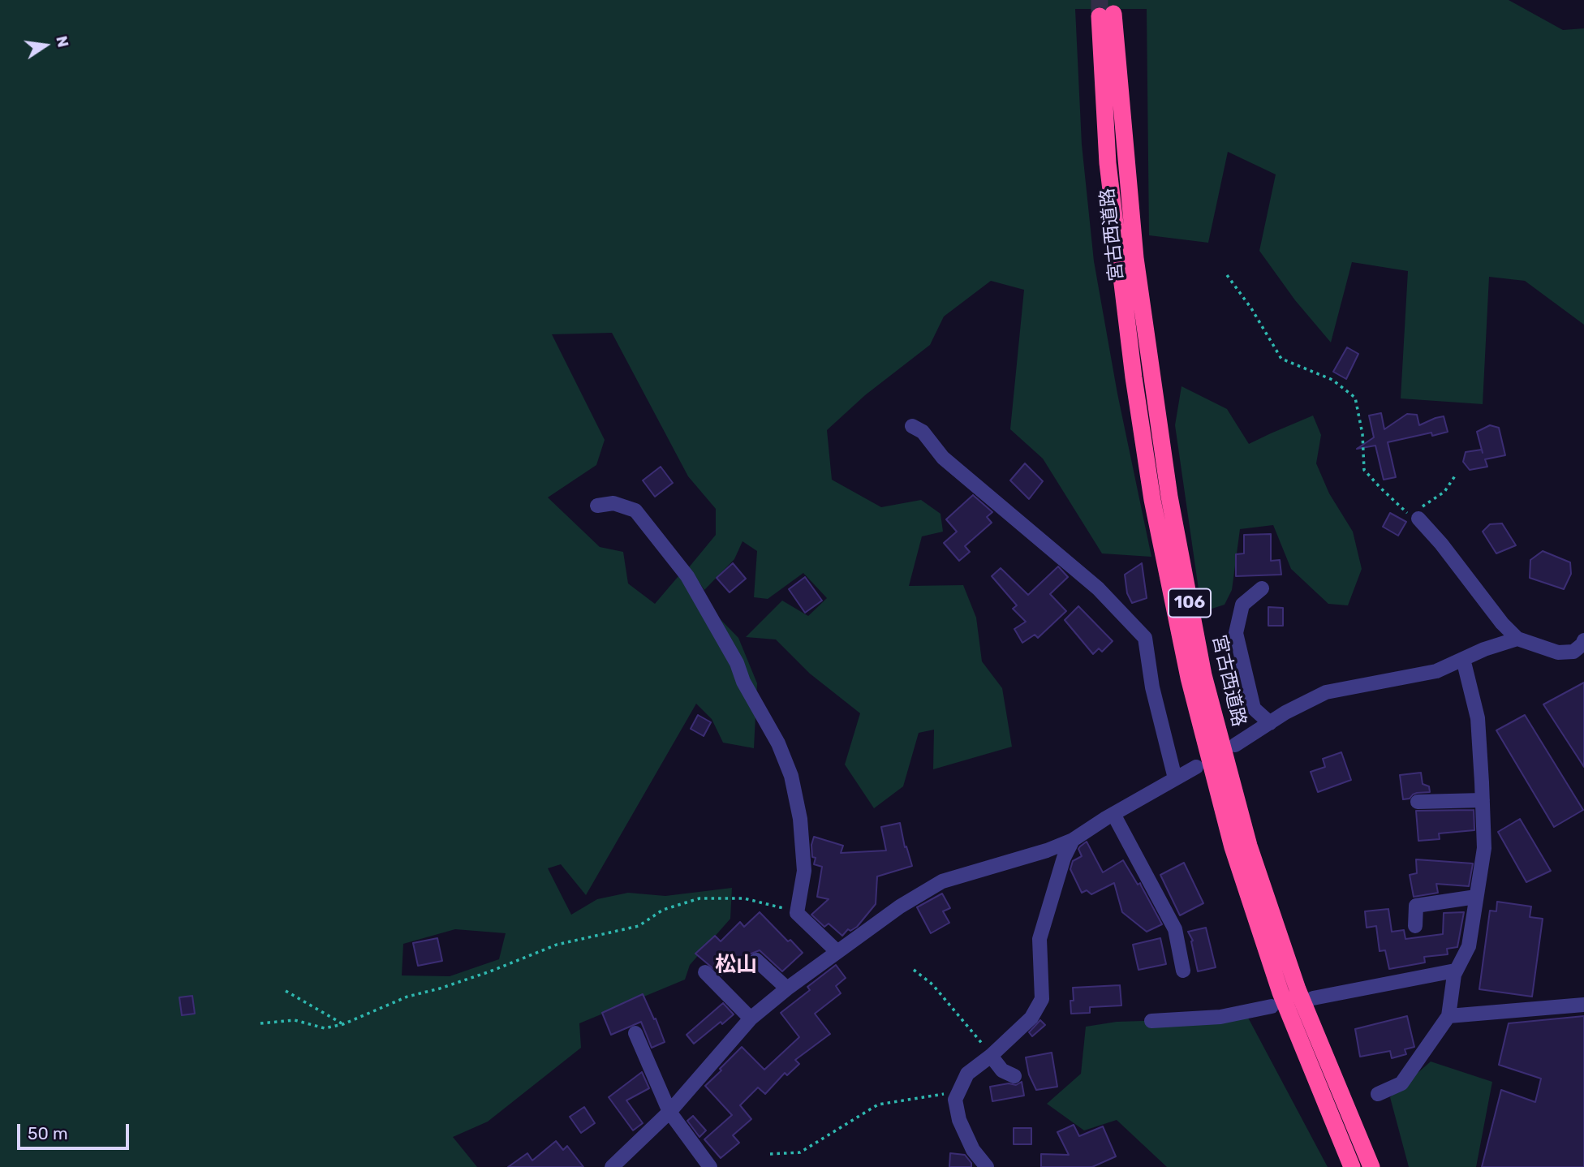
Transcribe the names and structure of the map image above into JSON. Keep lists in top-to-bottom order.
{
  "streets": {
    "highway": ["宮古西道路", "106"]
  },
  "districts": ["松山"],
  "scale_bar": "50 m",
  "north": "right"
}
